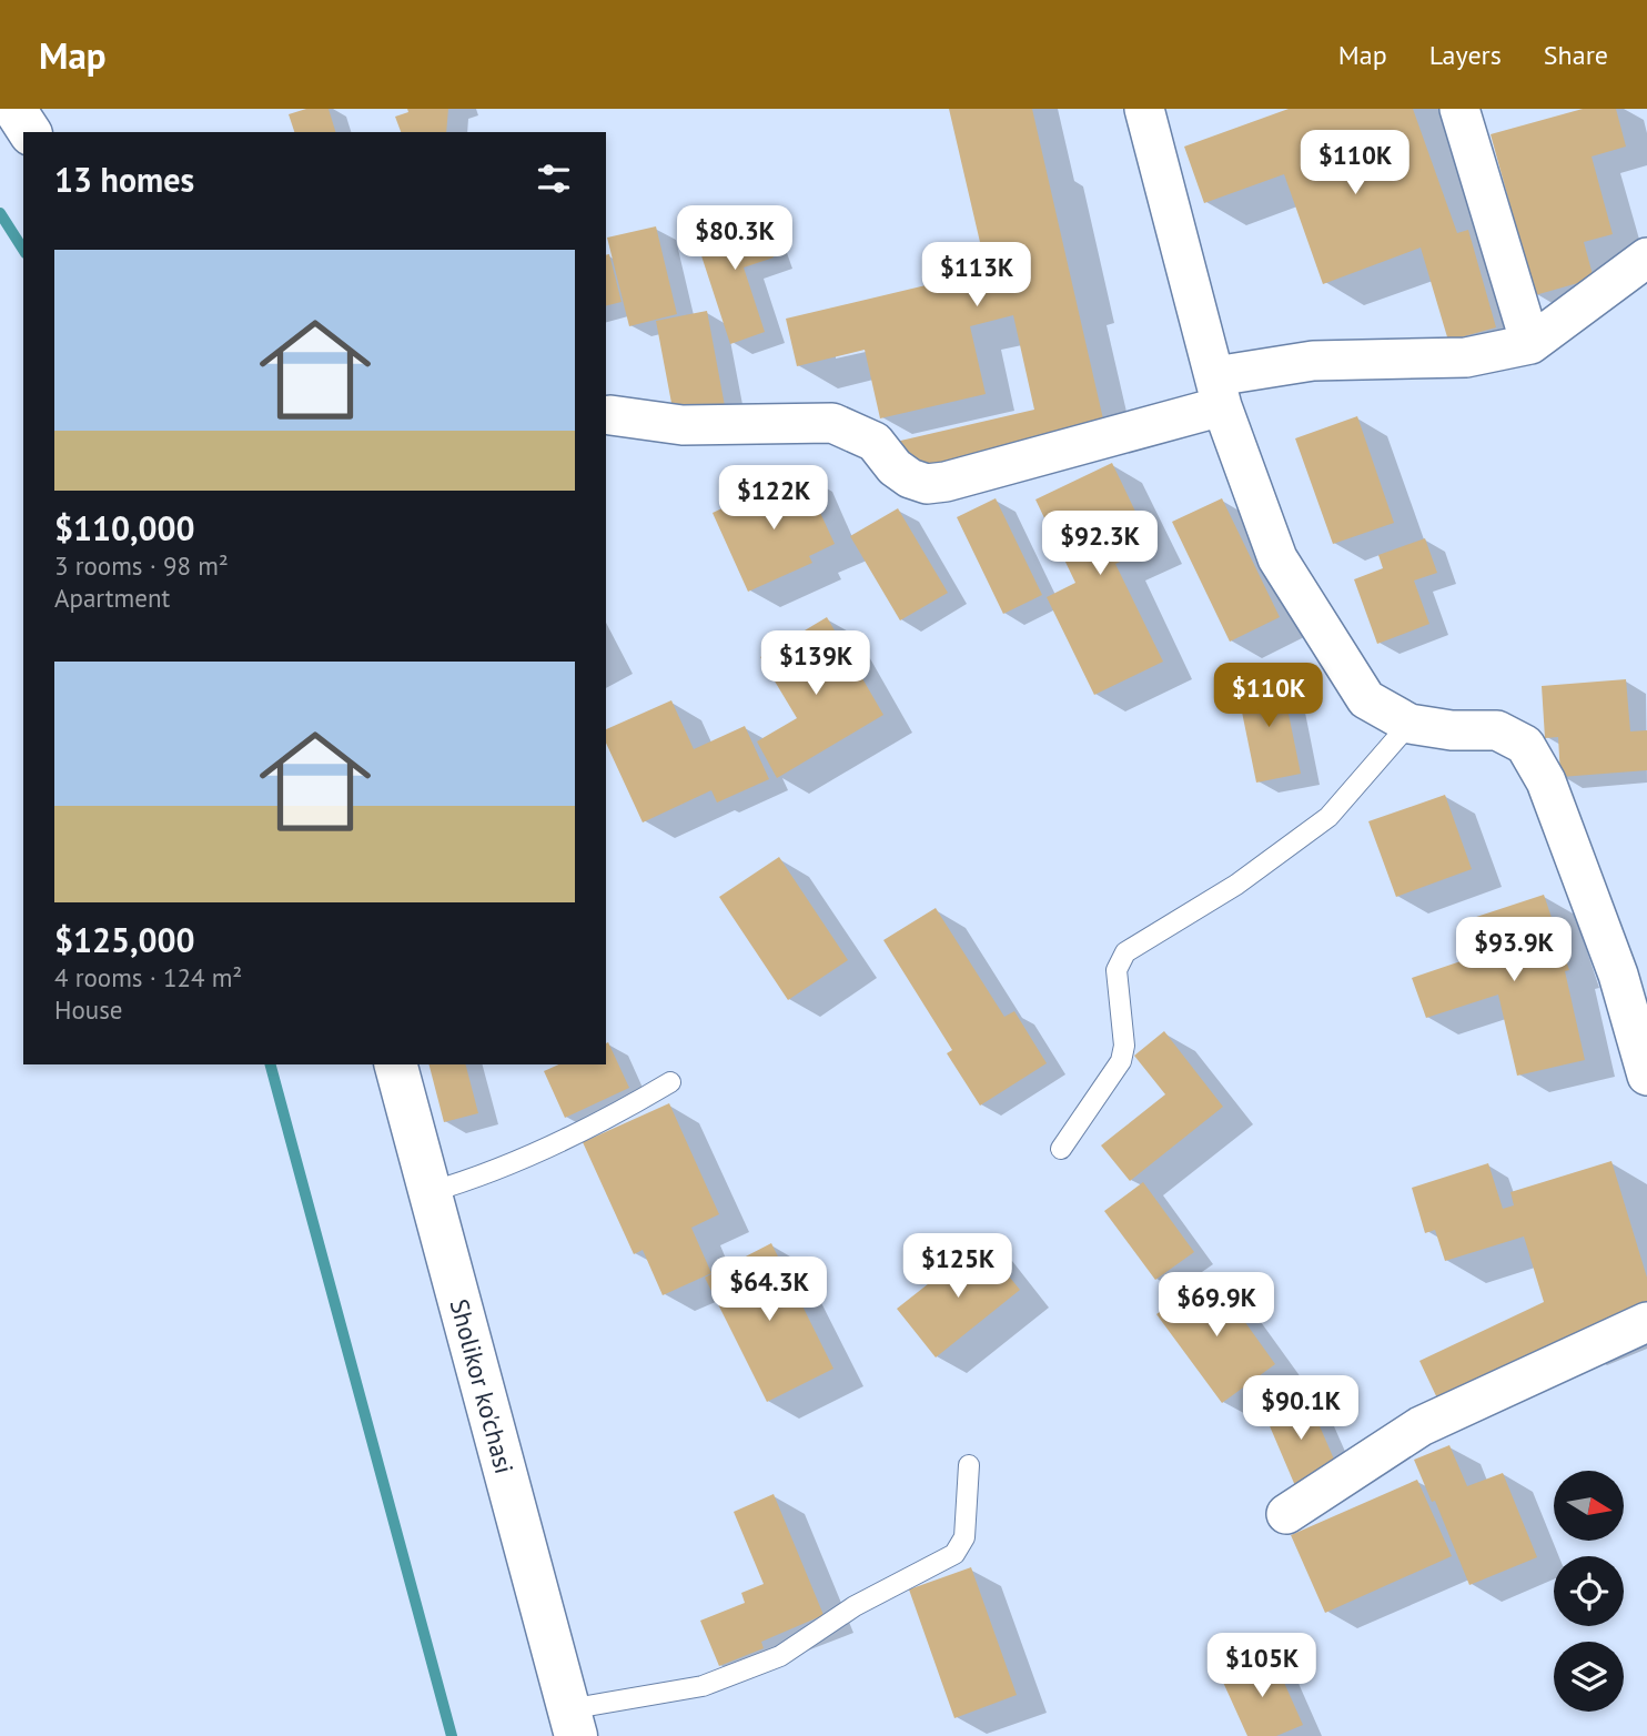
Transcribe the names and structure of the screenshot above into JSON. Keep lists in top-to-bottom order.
{
  "streets": {
    "street": ["Sholikor ko'chasi"]
  },
  "north": "right",
  "page": {
    "header": "Map",
    "nav": ["Map", "Layers", "Share"],
    "price": [
      "$110K",
      "$80.3K",
      "$113K",
      "$122K",
      "$92.3K",
      "$139K",
      "$110K",
      "$93.9K",
      "$125K",
      "$64.3K",
      "$69.9K",
      "$90.1K",
      "$105K"
    ],
    "heading": "13 homes",
    "list": [
      {
        "name": "$110,000",
        "note": "3 rooms · 98 m² · Apartment"
      },
      {
        "name": "$125,000",
        "note": "4 rooms · 124 m² · House"
      }
    ]
  }
}
